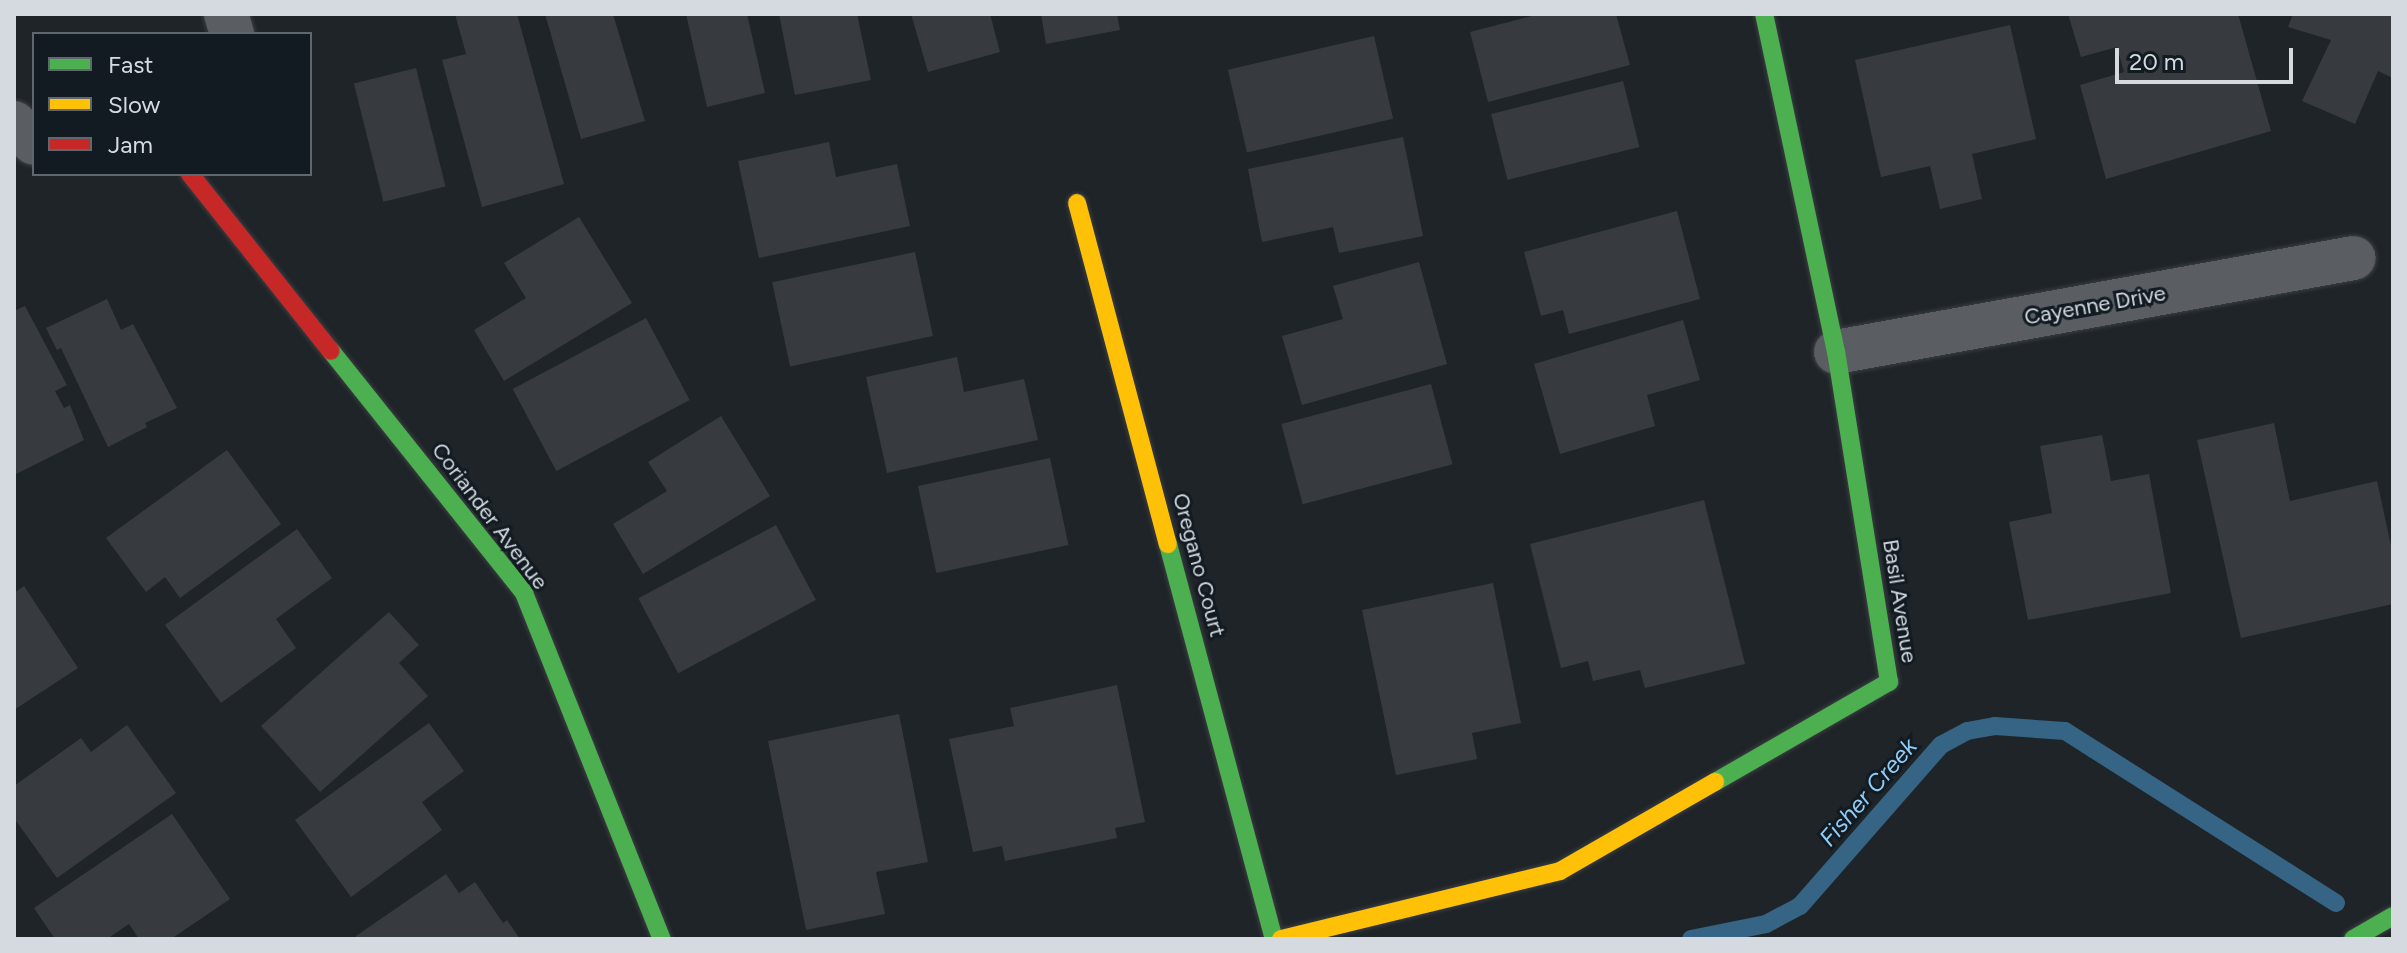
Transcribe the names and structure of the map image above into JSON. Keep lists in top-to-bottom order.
{
  "streets": {
    "street": [
      "Cayenne Drive",
      "Coriander Avenue",
      "Oregano Court",
      "Basil Avenue"
    ]
  },
  "crossings": [
    ["Cayenne Drive", "Basil Avenue"]
  ],
  "water": ["Fisher Creek"],
  "legend": ["Fast", "Slow", "Jam"],
  "scale_bar": "20 m"
}
